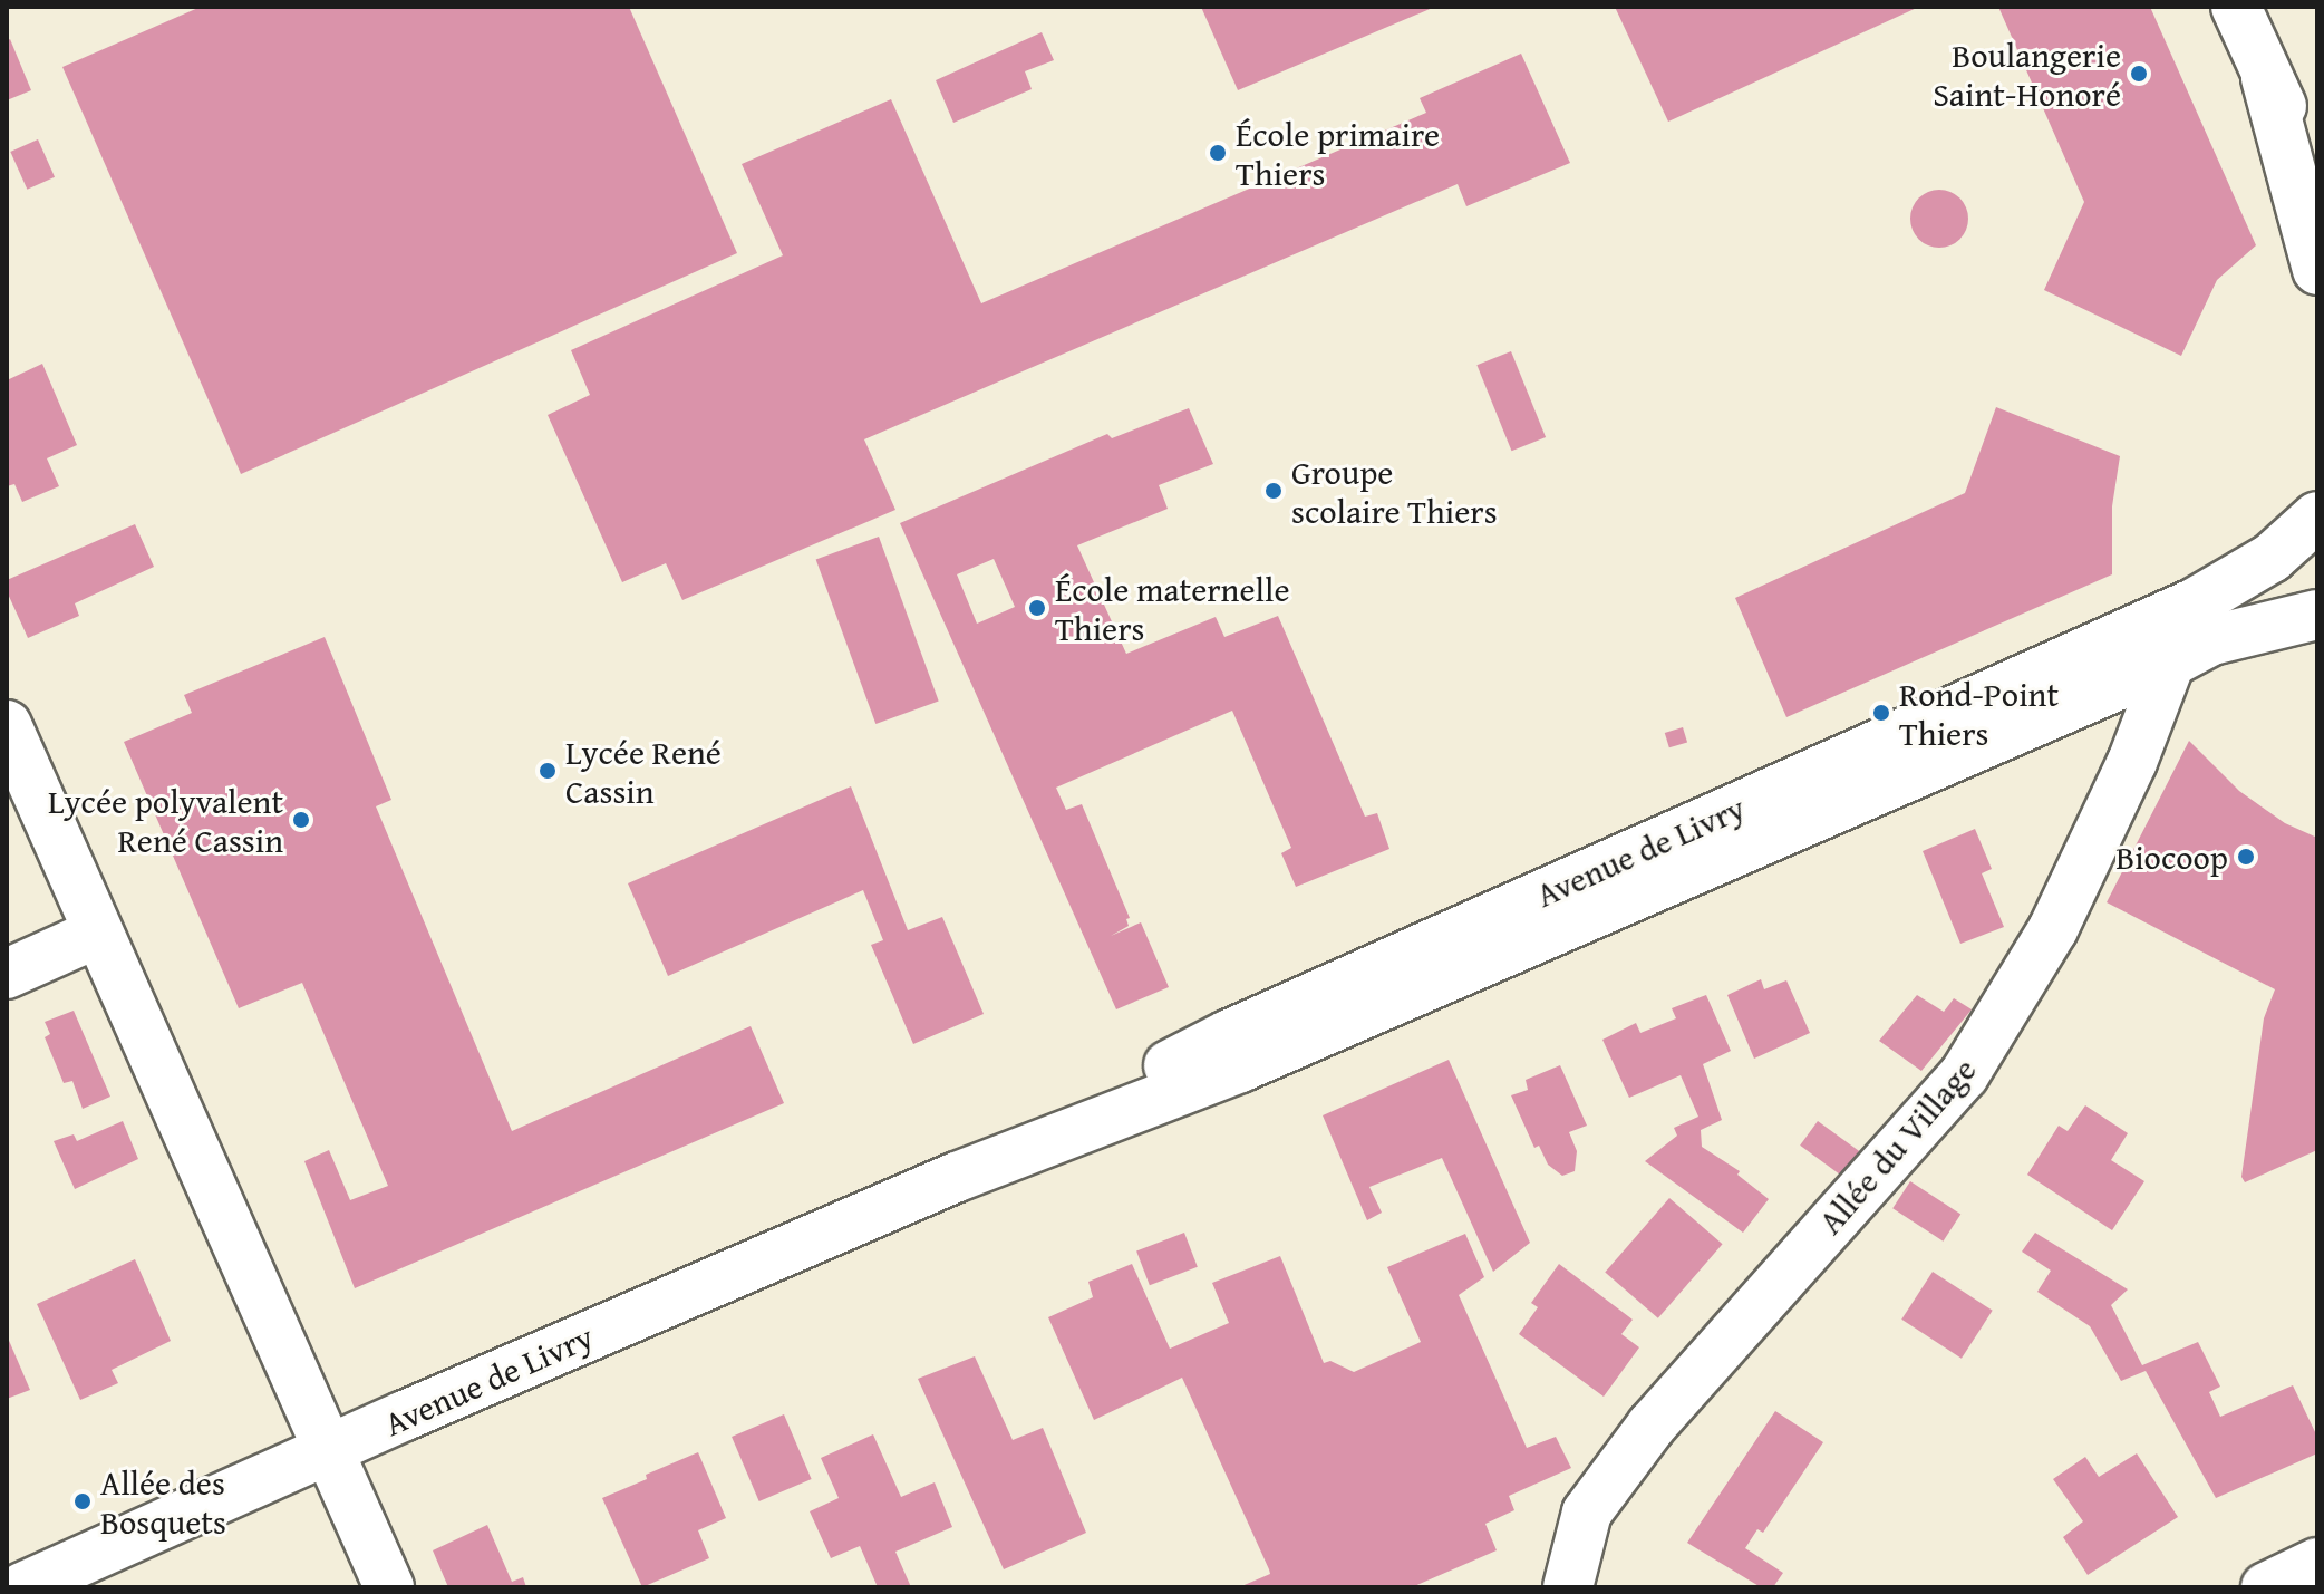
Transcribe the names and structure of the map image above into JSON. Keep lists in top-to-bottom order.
{
  "streets": {
    "main road": ["Avenue de Livry", "Allée du Village"]
  },
  "crossings": [
    ["Avenue de Livry", "Allée du Village"]
  ],
  "places": [
    "Boulangerie Saint-Honoré",
    "École primaire Thiers",
    "Groupe scolaire Thiers",
    "École maternelle Thiers",
    "Rond-Point Thiers",
    "Lycée René Cassin",
    "Lycée polyvalent René Cassin",
    "Biocoop",
    "Allée des Bosquets"
  ]
}
